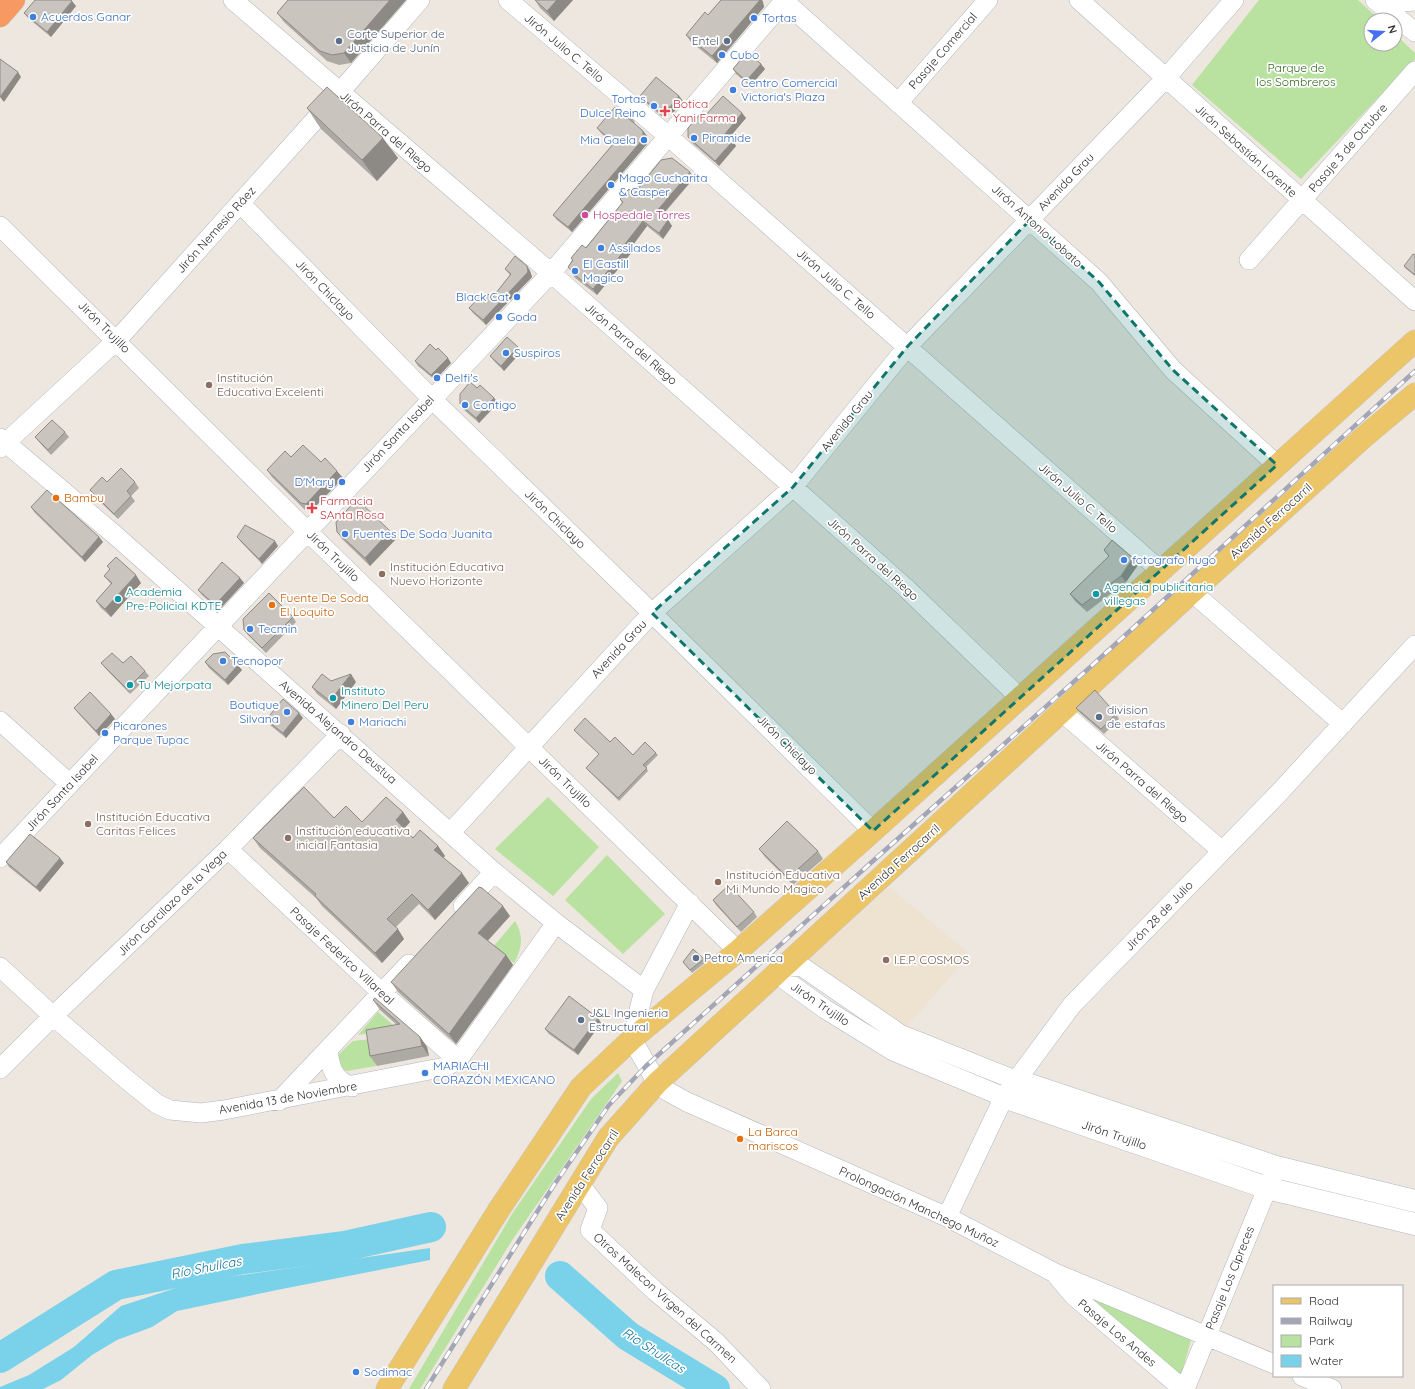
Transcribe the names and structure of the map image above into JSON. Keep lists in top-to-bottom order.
{
  "streets": {
    "main road": ["Avenida Ferrocarril"],
    "street": [
      "Jirón Julio C. Tello",
      "Pasaje Comercial",
      "Jirón Parra del Riego",
      "Pasaje 3 de Octubre",
      "Jirón Sebastián Lorente",
      "Avenida Grau",
      "Jirón Antonio Lobato",
      "Jirón Nemesio Ráez",
      "Jirón Chiclayo",
      "Jirón Trujillo",
      "Jirón Santa Isabel",
      "Avenida Alejandro Deustua",
      "Jirón Garcilazo de la Vega",
      "Jirón 28 de Julio",
      "Pasaje Federico Villareal",
      "Avenida 13 de Noviembre",
      "Prolongación Manchego Muñoz",
      "Pasaje Los Cipreces",
      "Otros Malecon Virgen del Carmen",
      "Pasaje Los Andes"
    ]
  },
  "crossings": [
    ["Jirón Julio C. Tello", "Avenida Grau"],
    ["Jirón Julio C. Tello", "Jirón Santa Isabel"],
    ["Pasaje Comercial", "Jirón Antonio Lobato"],
    ["Jirón Parra del Riego", "Avenida Grau"],
    ["Jirón Parra del Riego", "Jirón Nemesio Ráez"],
    ["Jirón Parra del Riego", "Jirón Santa Isabel"],
    ["Jirón Parra del Riego", "Avenida Ferrocarril"],
    ["Jirón Parra del Riego", "Jirón 28 de Julio"],
    ["Pasaje 3 de Octubre", "Jirón Sebastián Lorente"],
    ["Jirón Sebastián Lorente", "Avenida Grau"],
    ["Avenida Grau", "Jirón Antonio Lobato"],
    ["Avenida Grau", "Jirón Chiclayo"],
    ["Avenida Grau", "Jirón Trujillo"],
    ["Avenida Grau", "Avenida Alejandro Deustua"],
    ["Jirón Antonio Lobato", "Jirón Santa Isabel"],
    ["Jirón Nemesio Ráez", "Jirón Chiclayo"],
    ["Jirón Nemesio Ráez", "Jirón Trujillo"],
    ["Jirón Nemesio Ráez", "Avenida Alejandro Deustua"],
    ["Jirón Chiclayo", "Jirón Santa Isabel"],
    ["Jirón Trujillo", "Jirón Santa Isabel"],
    ["Jirón Trujillo", "Avenida Ferrocarril"],
    ["Jirón Trujillo", "Jirón 28 de Julio"],
    ["Jirón Trujillo", "Pasaje Los Cipreces"],
    ["Jirón Santa Isabel", "Avenida Alejandro Deustua"],
    ["Avenida Ferrocarril", "Prolongación Manchego Muñoz"],
    ["Avenida Ferrocarril", "Otros Malecon Virgen del Carmen"],
    ["Avenida Alejandro Deustua", "Jirón Garcilazo de la Vega"],
    ["Jirón Garcilazo de la Vega", "Pasaje Federico Villareal"],
    ["Jirón Garcilazo de la Vega", "Avenida 13 de Noviembre"],
    ["Jirón 28 de Julio", "Prolongación Manchego Muñoz"],
    ["Pasaje Federico Villareal", "Avenida 13 de Noviembre"],
    ["Prolongación Manchego Muñoz", "Pasaje Los Cipreces"],
    ["Prolongación Manchego Muñoz", "Pasaje Los Andes"],
    ["Pasaje Los Cipreces", "Pasaje Los Andes"]
  ],
  "water": ["Río Shullcas", "Rio Shullcas"],
  "parks": ["Parque de los Sombreros"],
  "places": {
    "other": [
      "Acuerdos Ganar",
      "Tortas",
      "Corte Superior de Justicia de Junín",
      "Entel",
      "Cubo",
      "Centro Comercial Victoria's Plaza",
      "Tortas Dulce Reino",
      "Piramide",
      "Mia Gaela",
      "Mago Cucharita & Casper",
      "Hospedale Torres",
      "Assilados",
      "El Castill Magico",
      "Black Cat",
      "Goda",
      "Suspiros",
      "Delfi's",
      "Institución Educativa Excelenti",
      "Contigo",
      "D'Mary",
      "Bambu",
      "Fuentes De Soda Juanita",
      "fotografo hugo",
      "Institución Educativa Nuevo Horizonte",
      "Agencia publicitaria villegas",
      "Academia Pre-Policial KDTE",
      "Fuente De Soda El Loquito",
      "Tecmin",
      "Tecnopor",
      "Tu Mejorpata",
      "Instituto Minero Del Peru",
      "Boutique Silvana",
      "division de estafas",
      "Mariachi",
      "Picarones Parque Tupac",
      "Institución Educativa Caritas Felices",
      "Institución educativa inicial Fantasia",
      "Institución Educativa Mi Mundo Magico",
      "Petro America",
      "I.E.P. COSMOS",
      "J&L Ingenieria Estructural",
      "MARIACHI CORAZÓN MEXICANO",
      "La Barca mariscos",
      "Sodimac"
    ],
    "health": ["Botica Yani Farma", "Farmacia SAnta Rosa"]
  },
  "legend": [
    "Road",
    "Railway",
    "Park",
    "Water"
  ],
  "north": "right"
}
